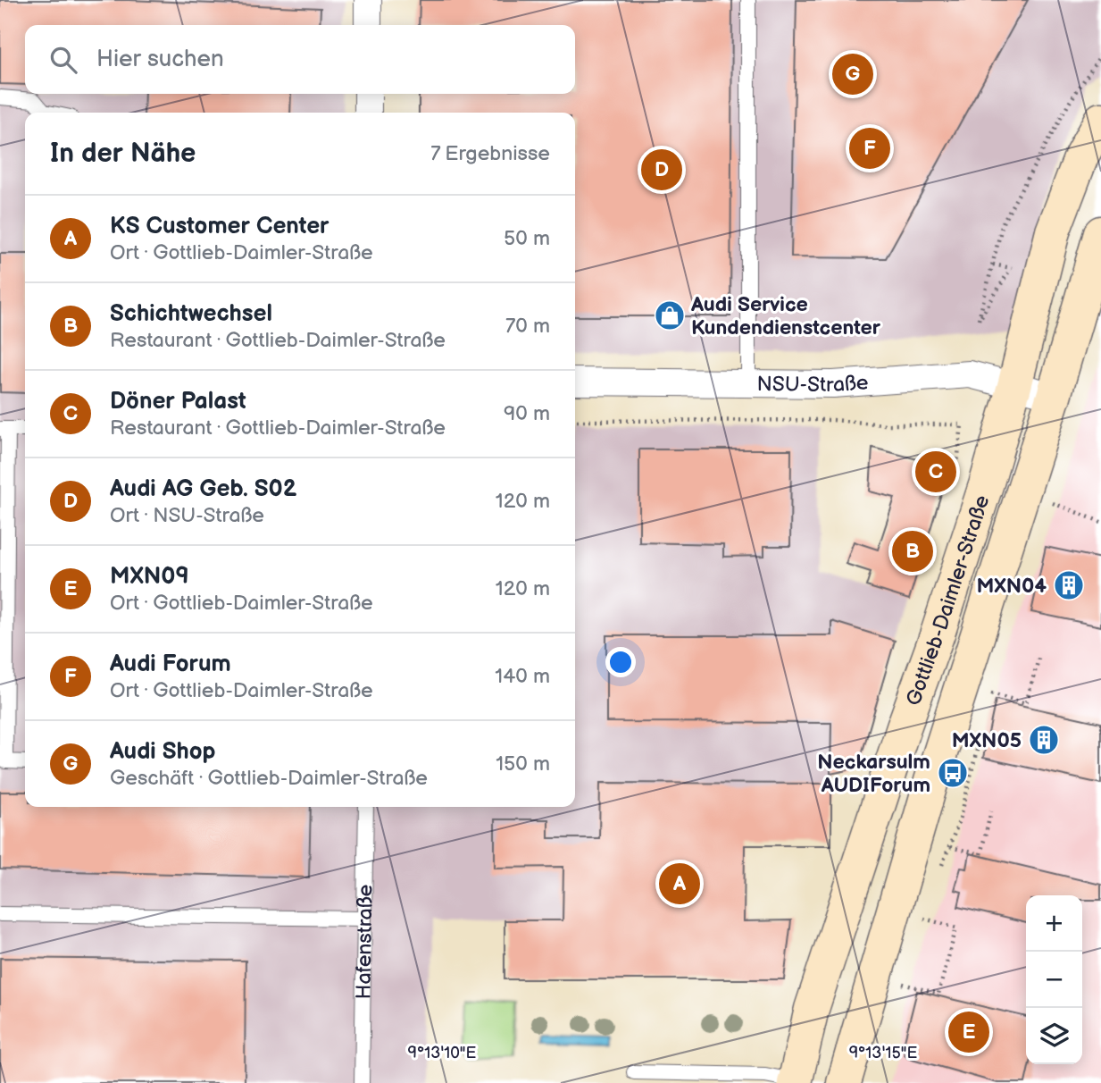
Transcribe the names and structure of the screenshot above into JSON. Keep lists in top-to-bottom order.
{
  "streets": {
    "main road": ["Gottlieb-Daimler-Straße"],
    "street": ["NSU-Straße"],
    "lane": ["Hafenstraße"]
  },
  "crossings": [
    ["NSU-Straße", "Gottlieb-Daimler-Straße"]
  ],
  "places": {
    "shop": ["Audi Service Kundendienstcenter"],
    "building": ["MXN04", "MXN05"],
    "bus stop": ["Neckarsulm AUDIForum"]
  },
  "page": {
    "search": "Hier suchen",
    "pins": [
      "G",
      "F",
      "D",
      "C",
      "B",
      "A",
      "E"
    ],
    "heading": ["In der Nähe", "7 Ergebnisse"],
    "list": [
      {
        "mark": "A",
        "name": "KS Customer Center",
        "note": "Ort · Gottlieb-Daimler-Straße",
        "value": "50 m"
      },
      {
        "mark": "B",
        "name": "Schichtwechsel",
        "note": "Restaurant · Gottlieb-Daimler-Straße",
        "value": "70 m"
      },
      {
        "mark": "C",
        "name": "Döner Palast",
        "note": "Restaurant · Gottlieb-Daimler-Straße",
        "value": "90 m"
      },
      {
        "mark": "D",
        "name": "Audi AG Geb. S02",
        "note": "Ort · NSU-Straße",
        "value": "120 m"
      },
      {
        "mark": "E",
        "name": "MXN09",
        "note": "Ort · Gottlieb-Daimler-Straße",
        "value": "120 m"
      },
      {
        "mark": "F",
        "name": "Audi Forum",
        "note": "Ort · Gottlieb-Daimler-Straße",
        "value": "140 m"
      },
      {
        "mark": "G",
        "name": "Audi Shop",
        "note": "Geschäft · Gottlieb-Daimler-Straße",
        "value": "150 m"
      }
    ],
    "map_buttons": ["+", "−"]
  },
  "coordinates": ["9°13'10\"E", "9°13'15\"E"]
}
